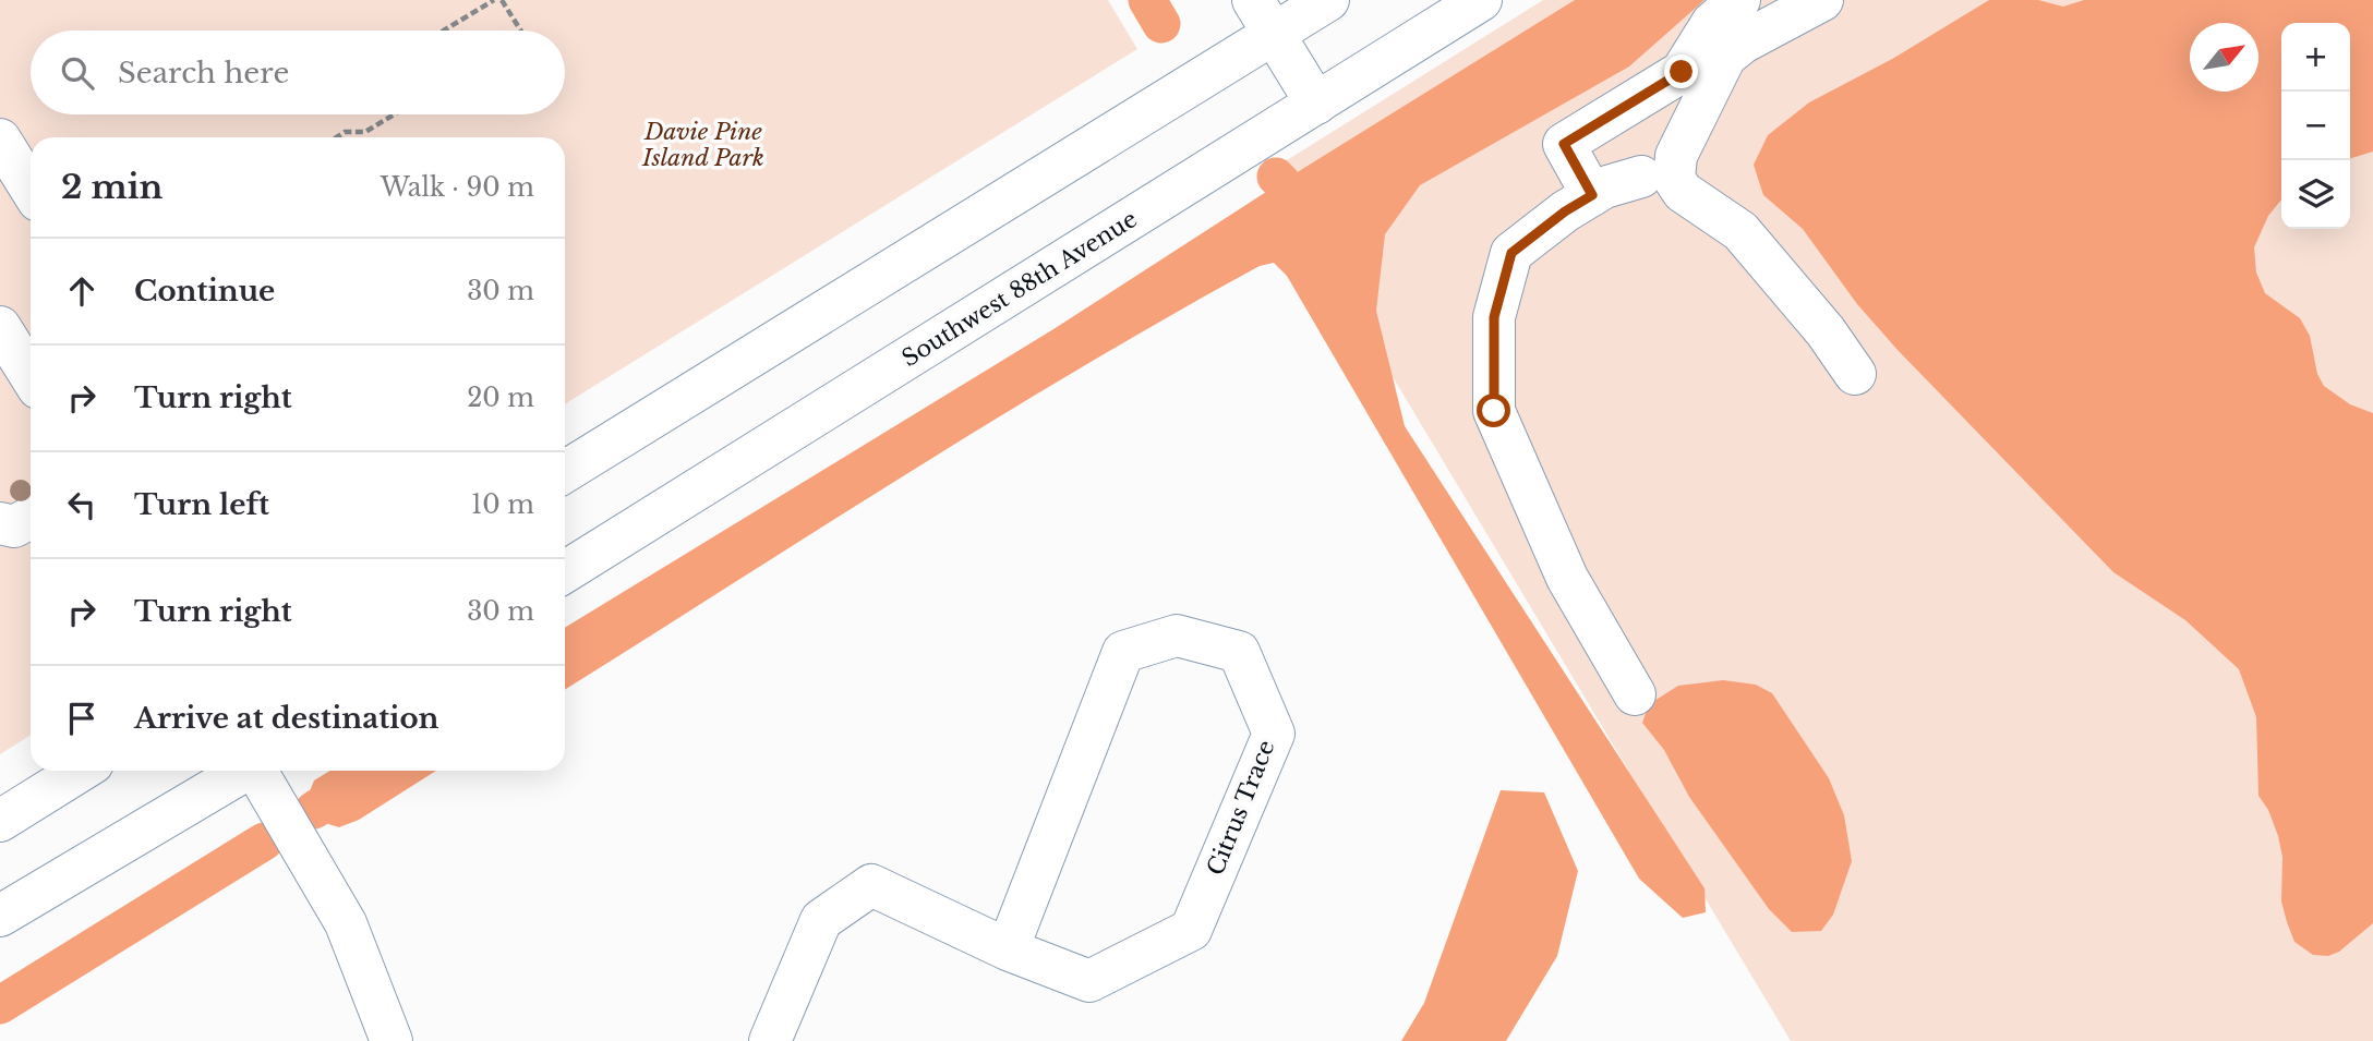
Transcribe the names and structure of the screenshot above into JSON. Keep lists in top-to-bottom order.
{
  "streets": {
    "main road": ["Southwest 88th Avenue", "Citrus Trace"]
  },
  "parks": ["Davie Pine Island Park"],
  "north": "top right",
  "page": {
    "map_buttons": ["+", "−"],
    "search": "Search here",
    "heading": ["2 min", "Walk · 90 m"],
    "list": [
      ["Continue", "30 m"],
      ["Turn right", "20 m"],
      ["Turn left", "10 m"],
      ["Turn right", "30 m"],
      "Arrive at destination"
    ]
  }
}
